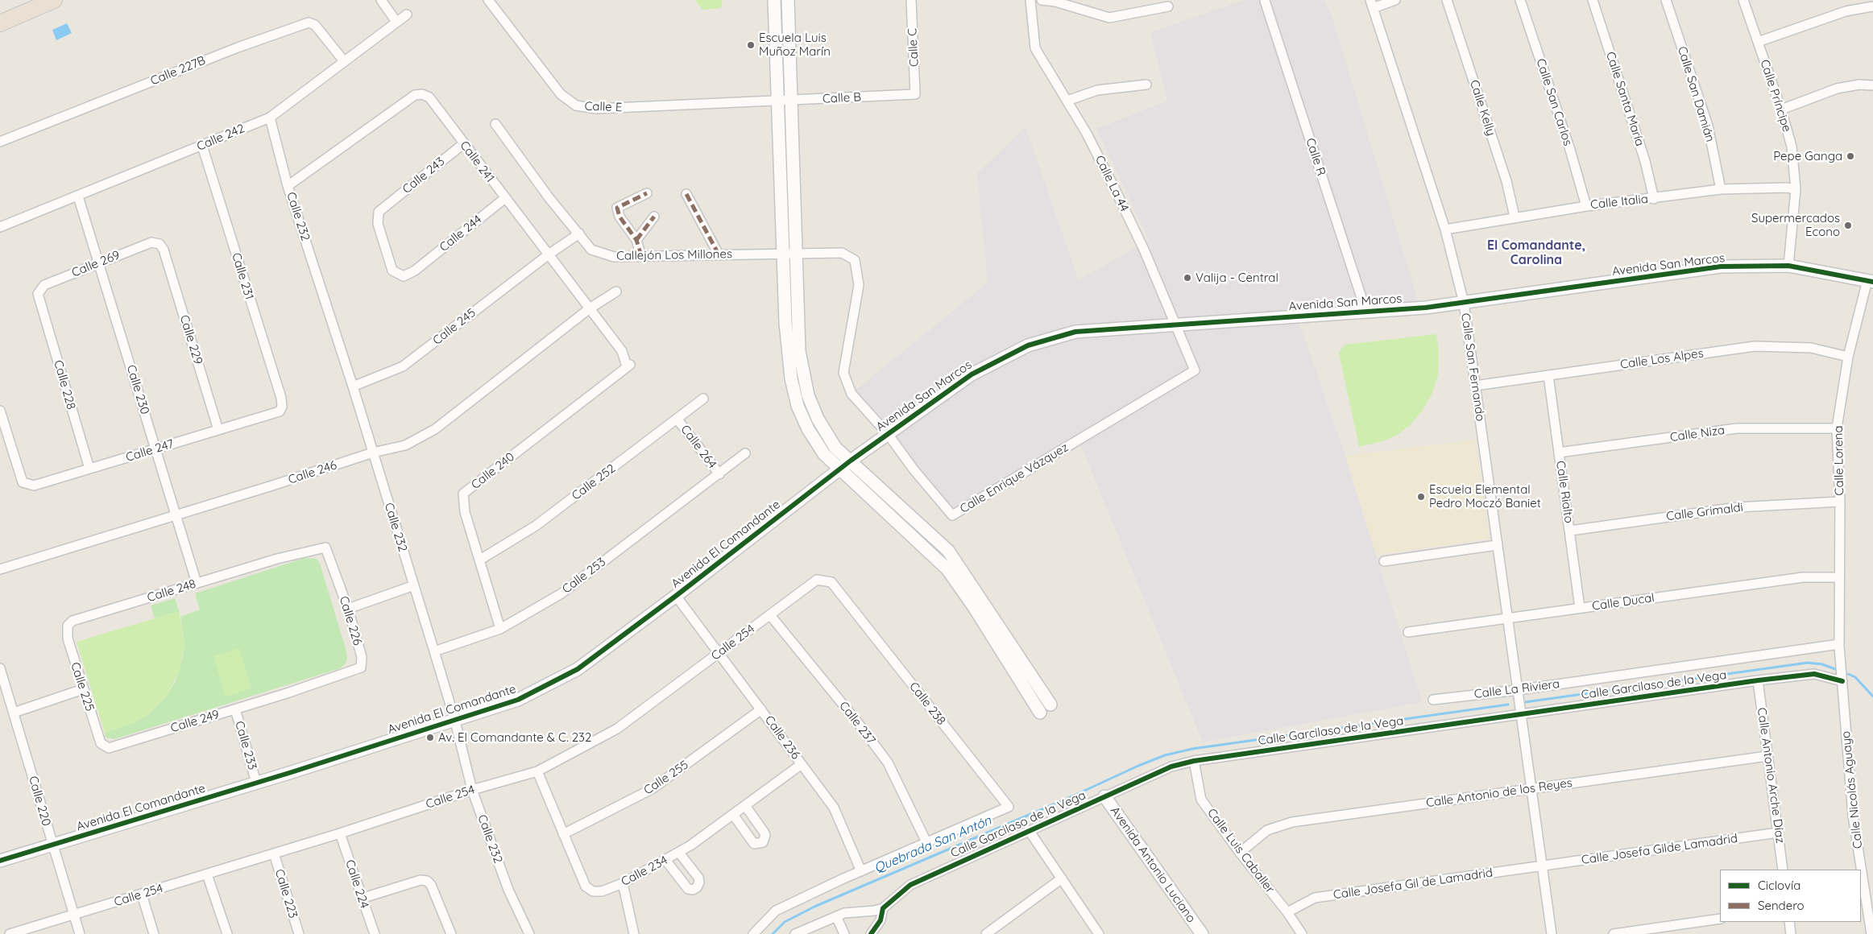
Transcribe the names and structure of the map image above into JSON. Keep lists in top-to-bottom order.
{
  "streets": {
    "street": [
      "Calle C",
      "Calle 227B",
      "Calle San Damián",
      "Calle Príncipe",
      "Calle B",
      "Calle Santa María",
      "Calle San Carlos",
      "Calle E",
      "Calle Kelly",
      "Calle 242",
      "Calle R",
      "Calle 241",
      "Calle 243",
      "Calle La 44",
      "Calle Italia",
      "Calle 232",
      "Calle 244",
      "Callejón Los Millones",
      "Calle 269",
      "Avenida San Marcos",
      "Calle 231",
      "Calle 245",
      "Calle 229",
      "Calle Los Alpes",
      "Calle San Fernando",
      "Calle 228",
      "Calle 230",
      "Calle Niza",
      "Calle 264",
      "Calle 247",
      "Calle Lorena",
      "Calle 240",
      "Calle 246",
      "Calle Enrique Vázquez",
      "Calle 252",
      "Calle Rialto",
      "Calle Grimaldi",
      "Avenida El Comandante",
      "Calle 253",
      "Calle 248",
      "Calle Ducal",
      "Calle 226",
      "Calle 254",
      "Calle Garcilaso de la Vega",
      "Calle 225",
      "Calle La Riviera",
      "Calle 238",
      "Calle 249",
      "Calle 237",
      "Calle 236",
      "Calle 233",
      "Calle Antonio Arche Díaz",
      "Calle 255",
      "Calle Nicolás Aguayo",
      "Calle Antonio de los Reyes",
      "Calle 220",
      "Calle Josefa Gilde Lamadrid",
      "Calle Luis Caballer",
      "Avenida Antonio Luciano",
      "Calle 234",
      "Calle 224",
      "Calle Josefa Gil de Lamadrid",
      "Calle 223"
    ]
  },
  "crossings": [
    ["Calle C", "Calle B"],
    ["Calle 227B", "Calle 242"],
    ["Calle San Damián", "Calle Italia"],
    ["Calle Príncipe", "Calle Italia"],
    ["Calle Príncipe", "Avenida San Marcos"],
    ["Calle B", "Calle E"],
    ["Calle Santa María", "Calle Italia"],
    ["Calle San Carlos", "Calle Italia"],
    ["Calle Kelly", "Calle Italia"],
    ["Calle 242", "Calle 232"],
    ["Calle 242", "Calle 231"],
    ["Calle 242", "Calle 230"],
    ["Calle R", "Avenida San Marcos"],
    ["Calle 241", "Calle 243"],
    ["Calle 241", "Calle 232"],
    ["Calle 241", "Calle 244"],
    ["Calle 241", "Calle 245"],
    ["Calle 241", "Calle 240"],
    ["Calle 241", "Calle 246"],
    ["Calle 243", "Calle 244"],
    ["Calle La 44", "Avenida San Marcos"],
    ["Calle La 44", "Calle Enrique Vázquez"],
    ["Calle Italia", "Calle San Fernando"],
    ["Calle 232", "Calle 245"],
    ["Calle 232", "Calle 246"],
    ["Calle 232", "Avenida El Comandante"],
    ["Calle 232", "Calle 253"],
    ["Calle 232", "Calle 254"],
    ["Callejón Los Millones", "Calle 245"],
    ["Callejón Los Millones", "Calle Enrique Vázquez"],
    ["Calle 269", "Calle 229"],
    ["Calle 269", "Calle 228"],
    ["Calle 269", "Calle 230"],
    ["Avenida San Marcos", "Calle San Fernando"],
    ["Avenida San Marcos", "Calle Lorena"],
    ["Avenida San Marcos", "Calle Enrique Vázquez"],
    ["Avenida San Marcos", "Avenida El Comandante"],
    ["Calle 231", "Calle 247"],
    ["Calle 229", "Calle 247"],
    ["Calle Los Alpes", "Calle San Fernando"],
    ["Calle Los Alpes", "Calle Lorena"],
    ["Calle Los Alpes", "Calle Rialto"],
    ["Calle San Fernando", "Calle Ducal"],
    ["Calle San Fernando", "Calle Garcilaso de la Vega"],
    ["Calle San Fernando", "Calle La Riviera"],
    ["Calle San Fernando", "Calle Antonio de los Reyes"],
    ["Calle San Fernando", "Calle Josefa Gilde Lamadrid"],
    ["Calle San Fernando", "Calle Josefa Gil de Lamadrid"],
    ["Calle 228", "Calle 247"],
    ["Calle 230", "Calle 247"],
    ["Calle 230", "Calle 246"],
    ["Calle 230", "Calle 248"],
    ["Calle Niza", "Calle Lorena"],
    ["Calle Niza", "Calle Rialto"],
    ["Calle 264", "Calle 252"],
    ["Calle 264", "Calle 253"],
    ["Calle Lorena", "Calle Grimaldi"],
    ["Calle Lorena", "Calle Ducal"],
    ["Calle Lorena", "Calle La Riviera"],
    ["Calle Lorena", "Calle Nicolás Aguayo"],
    ["Calle 240", "Calle 252"],
    ["Calle 240", "Calle 253"],
    ["Calle Rialto", "Calle Grimaldi"],
    ["Calle Rialto", "Calle Ducal"],
    ["Avenida El Comandante", "Calle 236"],
    ["Avenida El Comandante", "Calle 233"],
    ["Avenida El Comandante", "Calle 220"],
    ["Calle 248", "Calle 226"],
    ["Calle 248", "Calle 225"],
    ["Calle 226", "Calle 249"],
    ["Calle 254", "Calle 238"],
    ["Calle 254", "Calle 237"],
    ["Calle 254", "Calle 236"],
    ["Calle 254", "Calle 220"],
    ["Calle 254", "Calle 234"],
    ["Calle 254", "Calle 224"],
    ["Calle 254", "Calle 223"],
    ["Calle Garcilaso de la Vega", "Calle Antonio Arche Díaz"],
    ["Calle Garcilaso de la Vega", "Calle Nicolás Aguayo"],
    ["Calle Garcilaso de la Vega", "Calle Luis Caballer"],
    ["Calle Garcilaso de la Vega", "Avenida Antonio Luciano"],
    ["Calle 225", "Calle 249"],
    ["Calle La Riviera", "Calle Nicolás Aguayo"],
    ["Calle 238", "Calle 237"],
    ["Calle 249", "Calle 233"],
    ["Calle 236", "Calle 255"],
    ["Calle 236", "Calle 234"],
    ["Calle Antonio Arche Díaz", "Calle Antonio de los Reyes"],
    ["Calle Antonio Arche Díaz", "Calle Josefa Gilde Lamadrid"],
    ["Calle 255", "Calle 234"],
    ["Calle Antonio de los Reyes", "Calle Luis Caballer"],
    ["Calle Josefa Gilde Lamadrid", "Calle Josefa Gil de Lamadrid"],
    ["Calle Luis Caballer", "Calle Josefa Gil de Lamadrid"]
  ],
  "districts": ["El Comandante, Carolina"],
  "water": ["Quebrada San Antón"],
  "places": [
    "Escuela Luis Muñoz Marín",
    "Pepe Ganga",
    "Supermercados Econo",
    "Valija - Central",
    "Escuela Elemental Pedro Moczó Baniet",
    "Av. El Comandante & C. 232"
  ],
  "legend": ["Ciclovía", "Sendero"]
}
